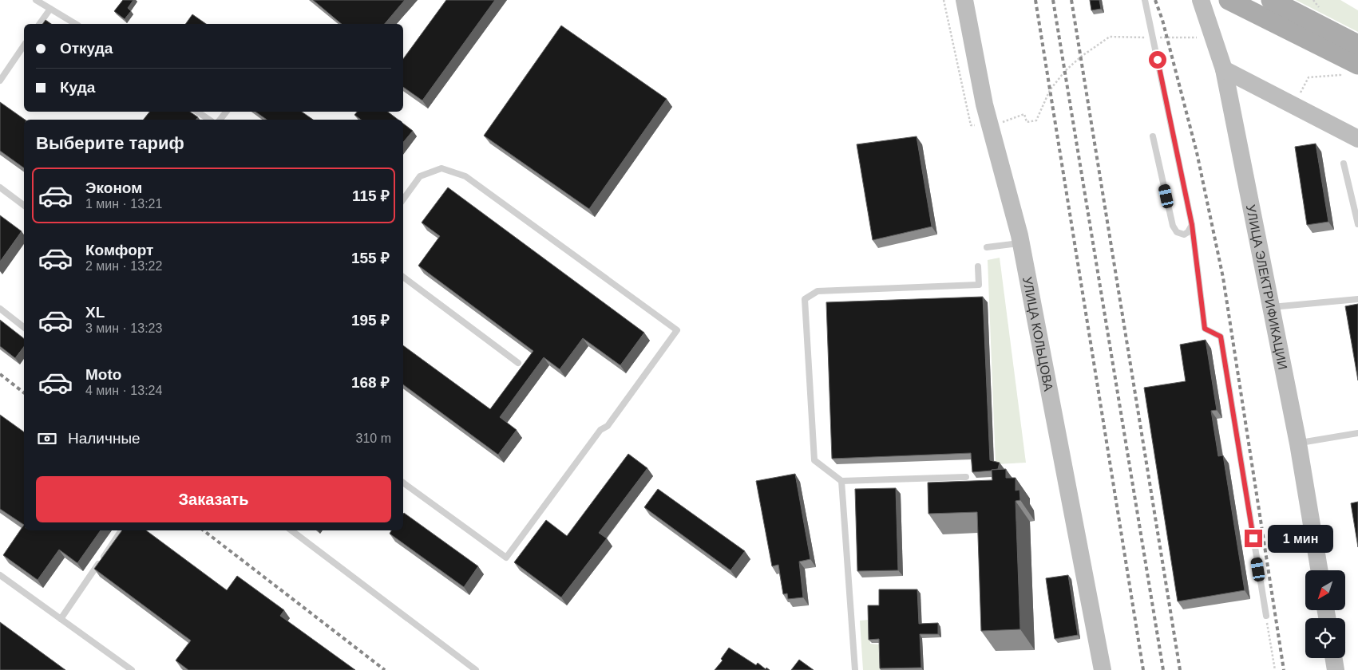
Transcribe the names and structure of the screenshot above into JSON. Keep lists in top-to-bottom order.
{
  "streets": {
    "main road": ["УЛИЦА ЭЛЕКТРИФИКАЦИИ", "УЛИЦА КОЛЬЦОВА"]
  },
  "north": "bottom left",
  "page": {
    "banner": ["Откуда", "Куда"],
    "heading": "Выберите тариф",
    "list": [
      {
        "name": "Эконом",
        "note": "1 мин · 13:21",
        "value": "115 ₽"
      },
      {
        "name": "Комфорт",
        "note": "2 мин · 13:22",
        "value": "155 ₽"
      },
      {
        "name": "XL",
        "note": "3 мин · 13:23",
        "value": "195 ₽"
      },
      {
        "name": "Moto",
        "note": "4 мин · 13:24",
        "value": "168 ₽"
      }
    ],
    "pay": ["Наличные", "310 m"],
    "buttons": "Заказать",
    "bubble": "1 мин"
  }
}
